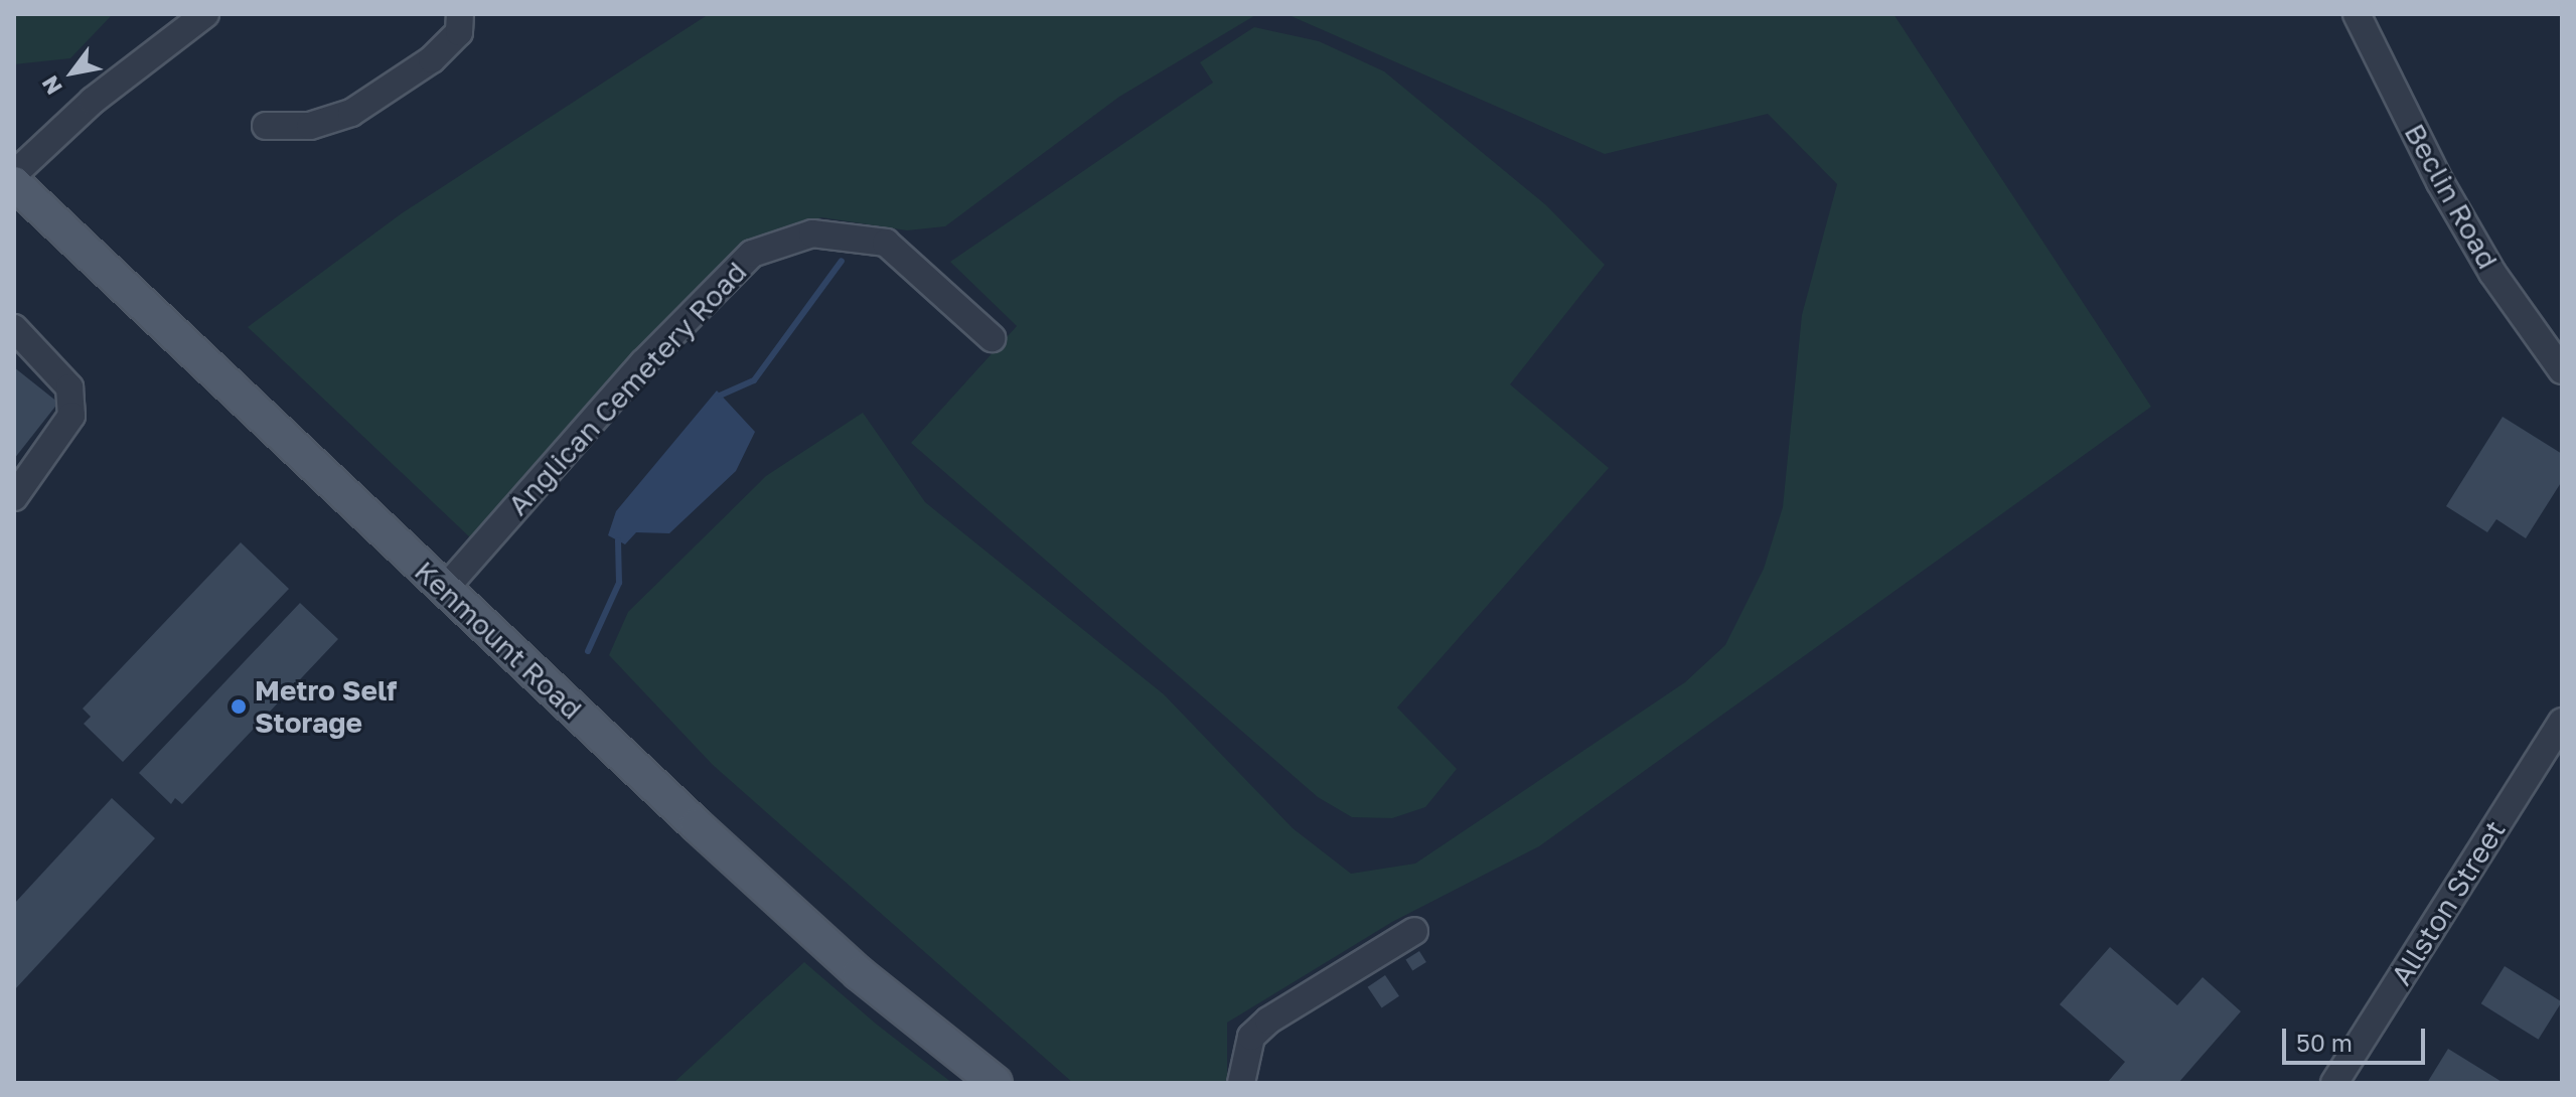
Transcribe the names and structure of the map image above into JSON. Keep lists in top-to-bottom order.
{
  "streets": {
    "main road": ["Kenmount Road"],
    "street": ["Beclin Road", "Anglican Cemetery Road", "Allston Street"]
  },
  "crossings": [
    ["Anglican Cemetery Road", "Kenmount Road"]
  ],
  "places": ["Metro Self Storage"],
  "scale_bar": "50 m",
  "north": "bottom left"
}
